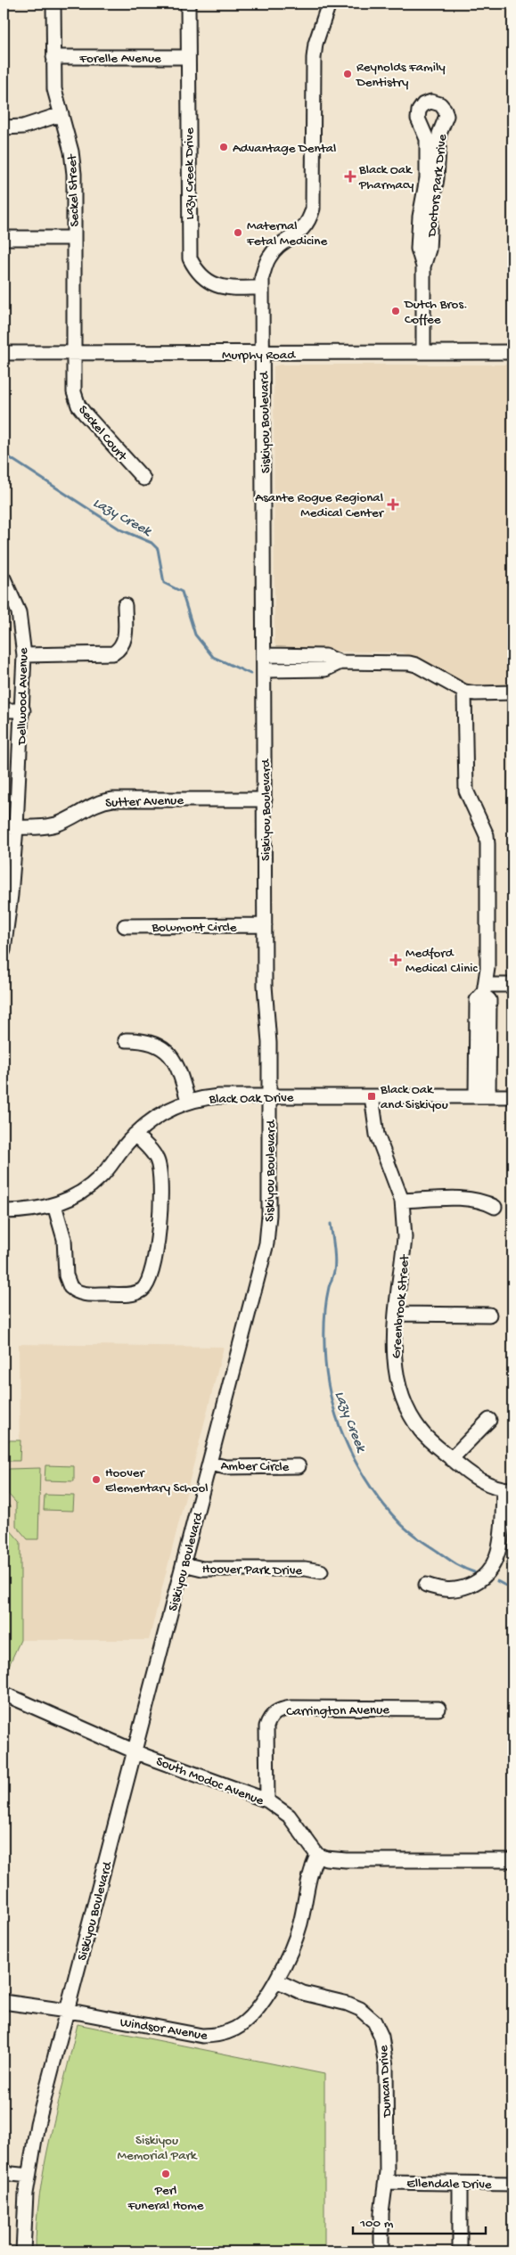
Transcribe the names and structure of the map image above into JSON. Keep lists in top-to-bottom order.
{
  "streets": {
    "street": [
      "Forelle Avenue",
      "Lazy Creek Drive",
      "Doctors Park Drive",
      "Seckel Street",
      "Murphy Road",
      "Siskiyou Boulevard",
      "Seckel Court",
      "Dellwood Avenue",
      "Sutter Avenue",
      "Bowmont Circle",
      "Black Oak Drive",
      "Greenbrook Street",
      "Amber Circle",
      "Hoover Park Drive",
      "Carrington Avenue",
      "South Modoc Avenue",
      "Windsor Avenue",
      "Duncan Drive",
      "Ellendale Drive"
    ]
  },
  "crossings": [
    ["Forelle Avenue", "Lazy Creek Drive"],
    ["Forelle Avenue", "Seckel Street"],
    ["Lazy Creek Drive", "Siskiyou Boulevard"],
    ["Doctors Park Drive", "Murphy Road"],
    ["Seckel Street", "Murphy Road"],
    ["Seckel Street", "Seckel Court"],
    ["Murphy Road", "Siskiyou Boulevard"],
    ["Murphy Road", "Seckel Court"],
    ["Siskiyou Boulevard", "Sutter Avenue"],
    ["Siskiyou Boulevard", "Bowmont Circle"],
    ["Siskiyou Boulevard", "Black Oak Drive"],
    ["Siskiyou Boulevard", "Amber Circle"],
    ["Siskiyou Boulevard", "Hoover Park Drive"],
    ["Siskiyou Boulevard", "South Modoc Avenue"],
    ["Siskiyou Boulevard", "Windsor Avenue"],
    ["Dellwood Avenue", "Sutter Avenue"],
    ["Black Oak Drive", "Greenbrook Street"],
    ["Carrington Avenue", "South Modoc Avenue"],
    ["South Modoc Avenue", "Windsor Avenue"],
    ["Windsor Avenue", "Duncan Drive"],
    ["Duncan Drive", "Ellendale Drive"]
  ],
  "water": ["Lazy Creek"],
  "parks": ["Siskiyou Memorial Park"],
  "places": {
    "other": [
      "Reynolds Family Dentistry",
      "Advantage Dental",
      "Maternal Fetal Medicine",
      "Dutch Bros. Coffee",
      "Hoover Elementary School",
      "Perl Funeral Home"
    ],
    "health": ["Black Oak Pharmacy", "Asante Rogue Regional Medical Center", "Medford Medical Clinic"],
    "transit": ["Black Oak and Siskiyou"]
  },
  "scale_bar": "100 m"
}
